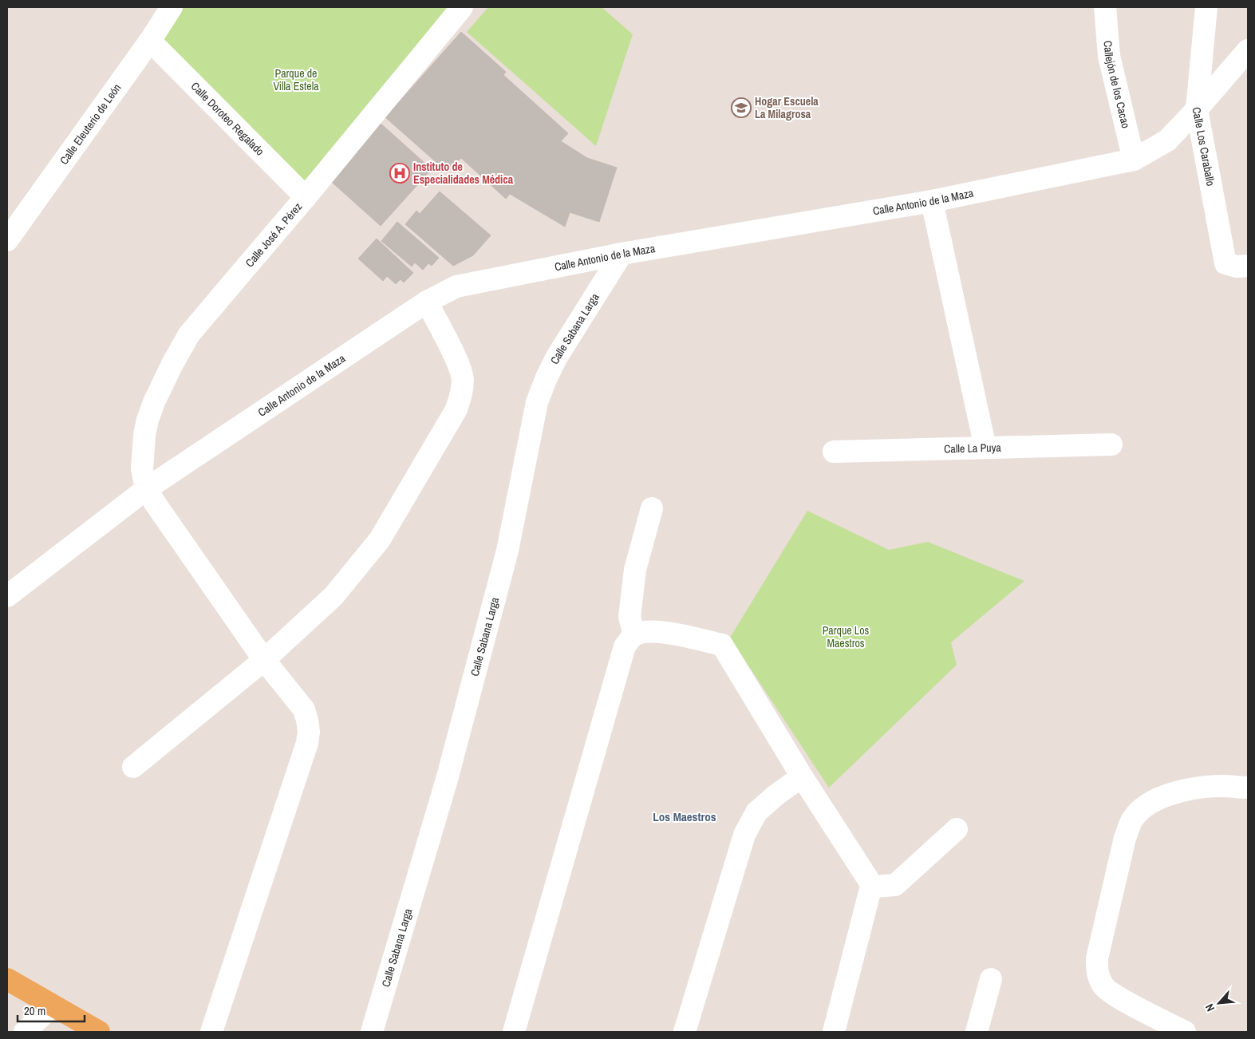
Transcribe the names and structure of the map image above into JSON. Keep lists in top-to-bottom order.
{
  "streets": {
    "street": [
      "Callejón de los Cacao",
      "Calle Doroteo Regalado",
      "Calle Eleuterio de León",
      "Calle Los Caraballo",
      "Calle Antonio de la Maza",
      "Calle José A. Pérez",
      "Calle Sabana Larga",
      "Calle La Puya"
    ]
  },
  "crossings": [
    ["Callejón de los Cacao", "Calle Antonio de la Maza"],
    ["Calle Doroteo Regalado", "Calle Eleuterio de León"],
    ["Calle Doroteo Regalado", "Calle José A. Pérez"],
    ["Calle Los Caraballo", "Calle Antonio de la Maza"],
    ["Calle Antonio de la Maza", "Calle José A. Pérez"],
    ["Calle Antonio de la Maza", "Calle Sabana Larga"]
  ],
  "districts": ["Los Maestros"],
  "parks": ["Parque de Villa Estela", "Parque Los Maestros"],
  "places": {
    "school or university": ["Hogar Escuela La Milagrosa"],
    "hospital": ["Instituto de Especialidades Médica"]
  },
  "scale_bar": "20 m",
  "north": "bottom left"
}
